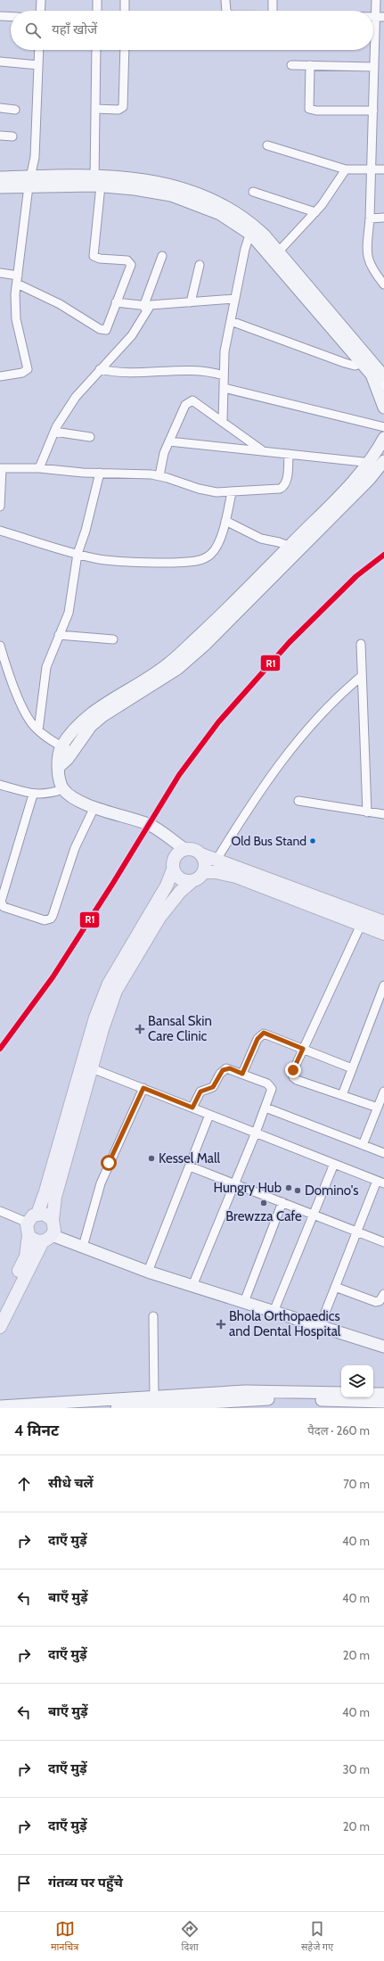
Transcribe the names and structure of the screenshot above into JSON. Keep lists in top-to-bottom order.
{
  "places": {
    "other": [
      "Old Bus Stand",
      "Kessel Mall",
      "Hungry Hub",
      "Domino's",
      "Brewzza Cafe"
    ],
    "health": ["Bansal Skin Care Clinic", "Bhola Orthopaedics and Dental Hospital"]
  },
  "lines": ["transit line R1"],
  "page": {
    "search": "यहाँ खोजें",
    "heading": ["4 मिनट", "पैदल · 260 m"],
    "list": [
      ["सीधे चलें", "70 m"],
      ["दाएँ मुड़ें", "40 m"],
      ["बाएँ मुड़ें", "40 m"],
      ["दाएँ मुड़ें", "20 m"],
      ["बाएँ मुड़ें", "40 m"],
      ["दाएँ मुड़ें", "30 m"],
      ["दाएँ मुड़ें", "20 m"],
      "गंतव्य पर पहुँचे"
    ],
    "nav": ["मानचित्र", "दिशा", "सहेजे गए"]
  }
}
